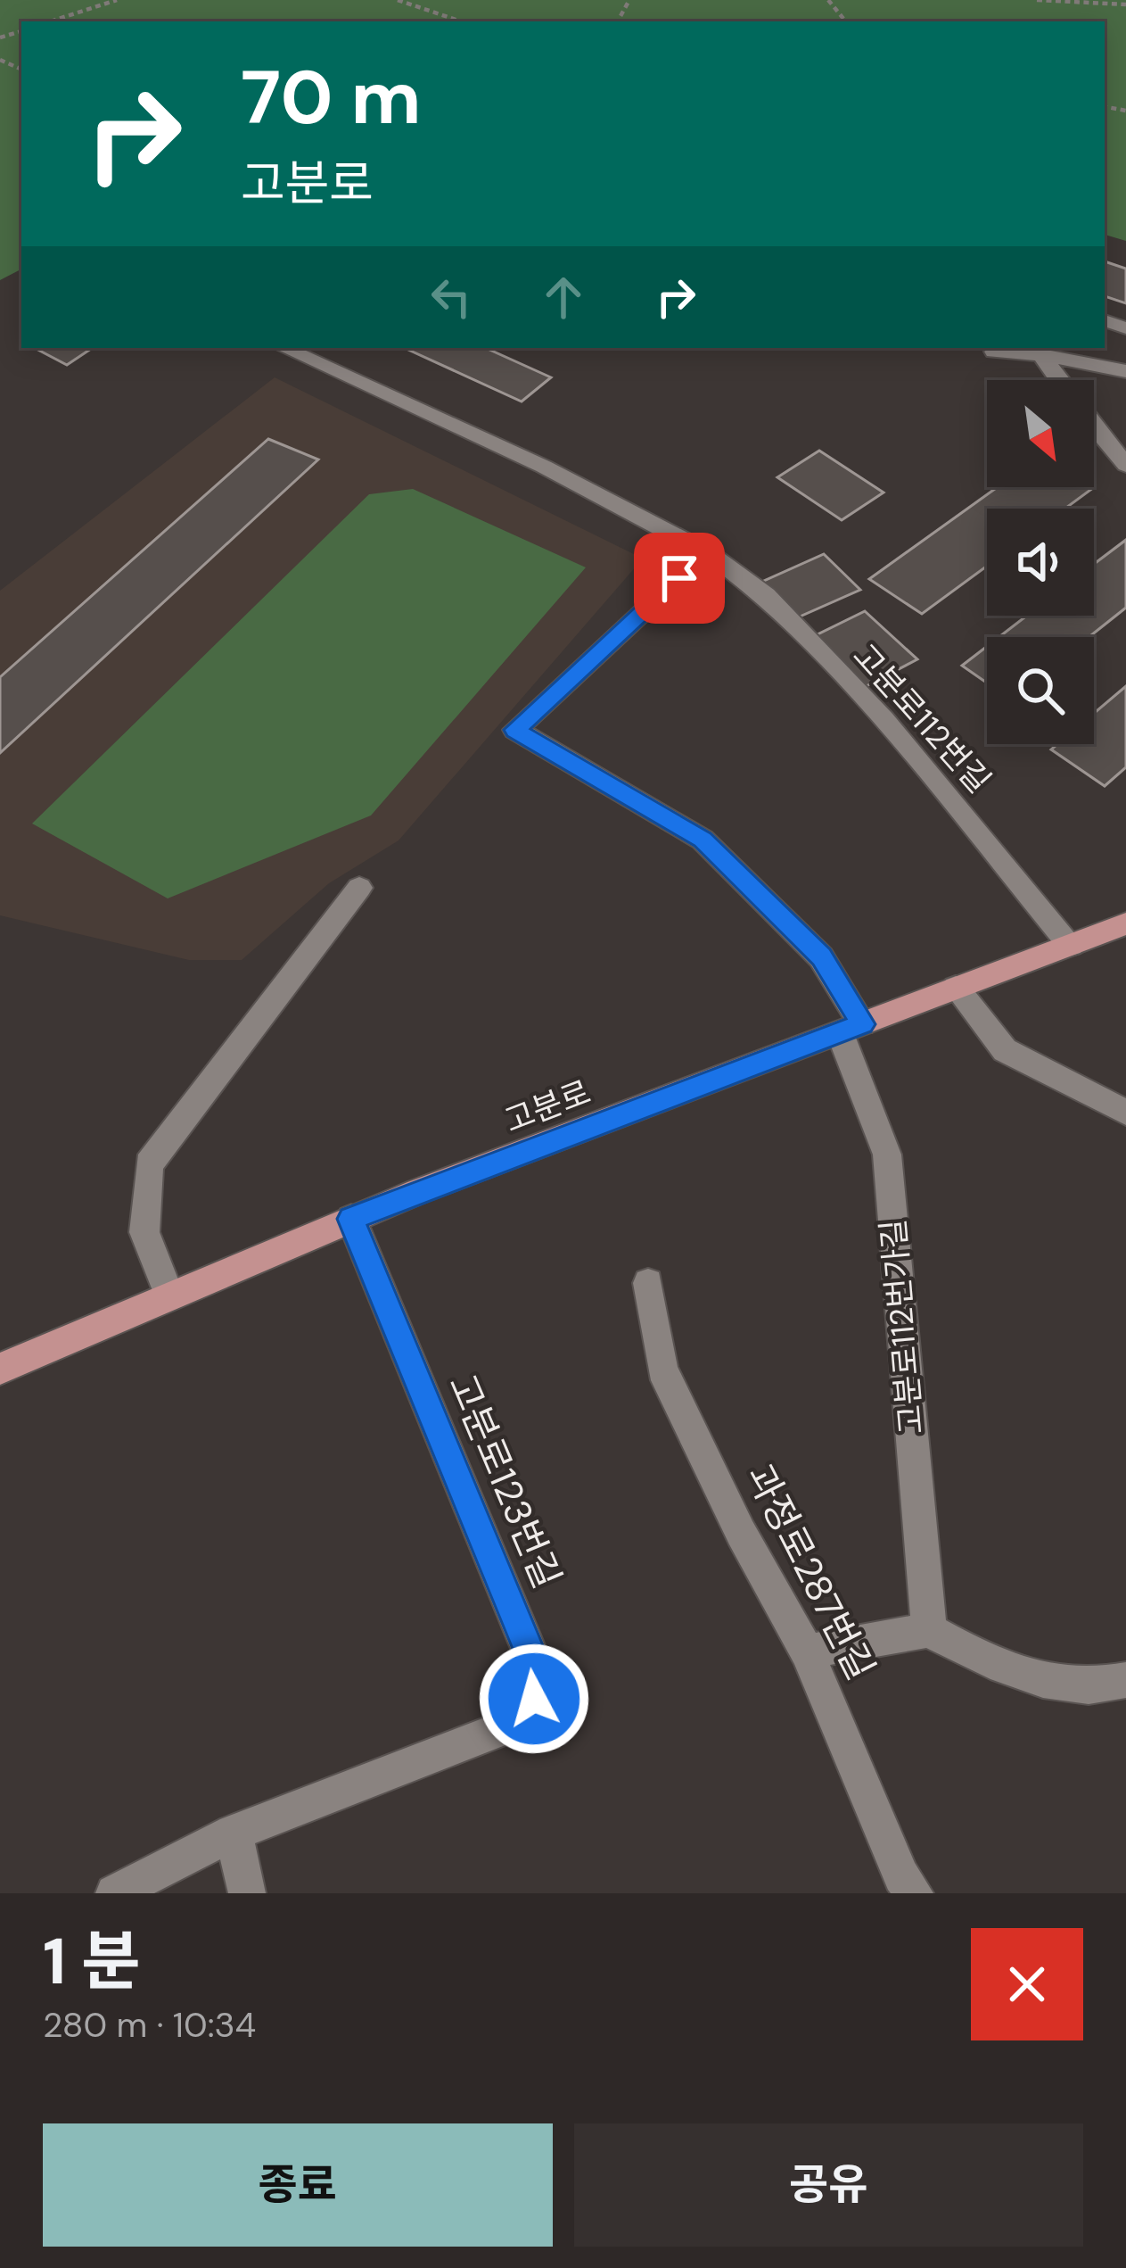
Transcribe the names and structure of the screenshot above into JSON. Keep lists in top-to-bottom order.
{
  "streets": {
    "main road": ["고분로"],
    "street": [
      "고분로112번길",
      "고분로112번가길",
      "고분로123번길",
      "과정로287번길"
    ]
  },
  "crossings": [
    ["고분로112번길", "고분로"],
    ["고분로112번길", "고분로112번가길"],
    ["고분로", "고분로112번가길"],
    ["고분로", "고분로123번길"]
  ],
  "north": "bottom right",
  "page": {
    "turn": ["70 m", "고분로"],
    "heading": ["1 분", "280 m · 10:34"],
    "buttons": ["종료", "공유"]
  }
}
